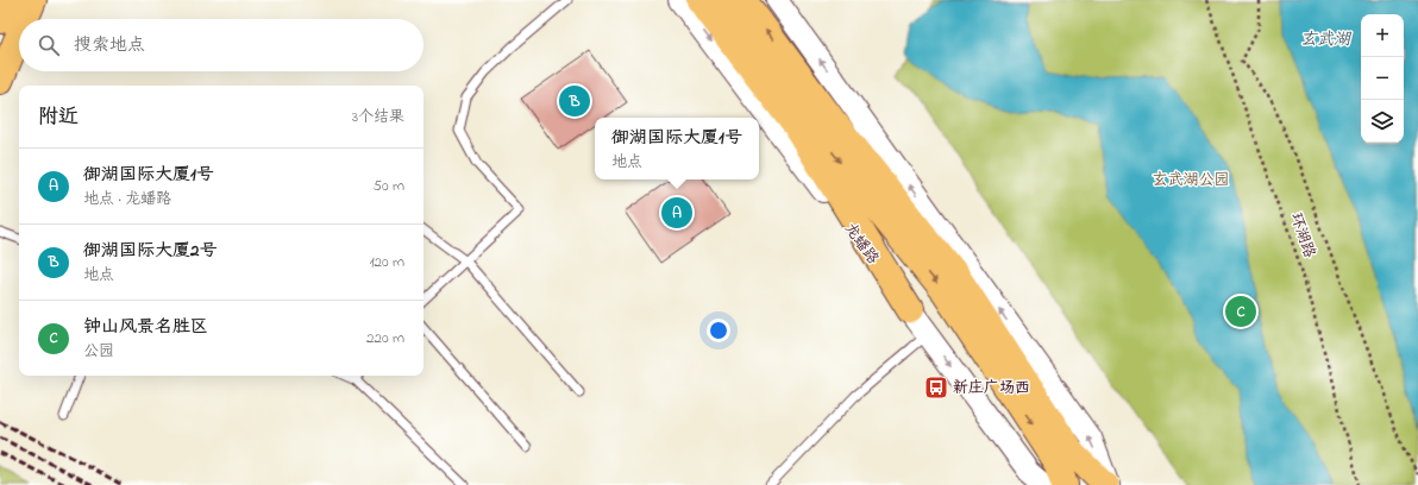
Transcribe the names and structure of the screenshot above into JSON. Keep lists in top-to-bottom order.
{
  "streets": {
    "main road": ["龙蟠路"],
    "path": ["环湖路"]
  },
  "water": ["玄武湖"],
  "parks": ["玄武湖公园"],
  "places": {
    "bus stop": ["新庄广场西"]
  },
  "page": {
    "map_buttons": ["+", "−"],
    "search": "搜索地点",
    "pins": ["B", "A", "C"],
    "heading": ["附近", "3个结果"],
    "popup": ["御湖国际大厦1号", "地点"],
    "list": [
      {
        "mark": "A",
        "name": "御湖国际大厦1号",
        "note": "地点 · 龙蟠路",
        "value": "50 m"
      },
      {
        "mark": "B",
        "name": "御湖国际大厦2号",
        "note": "地点",
        "value": "120 m"
      },
      {
        "mark": "C",
        "name": "钟山风景名胜区",
        "note": "公园",
        "value": "220 m"
      }
    ]
  }
}
